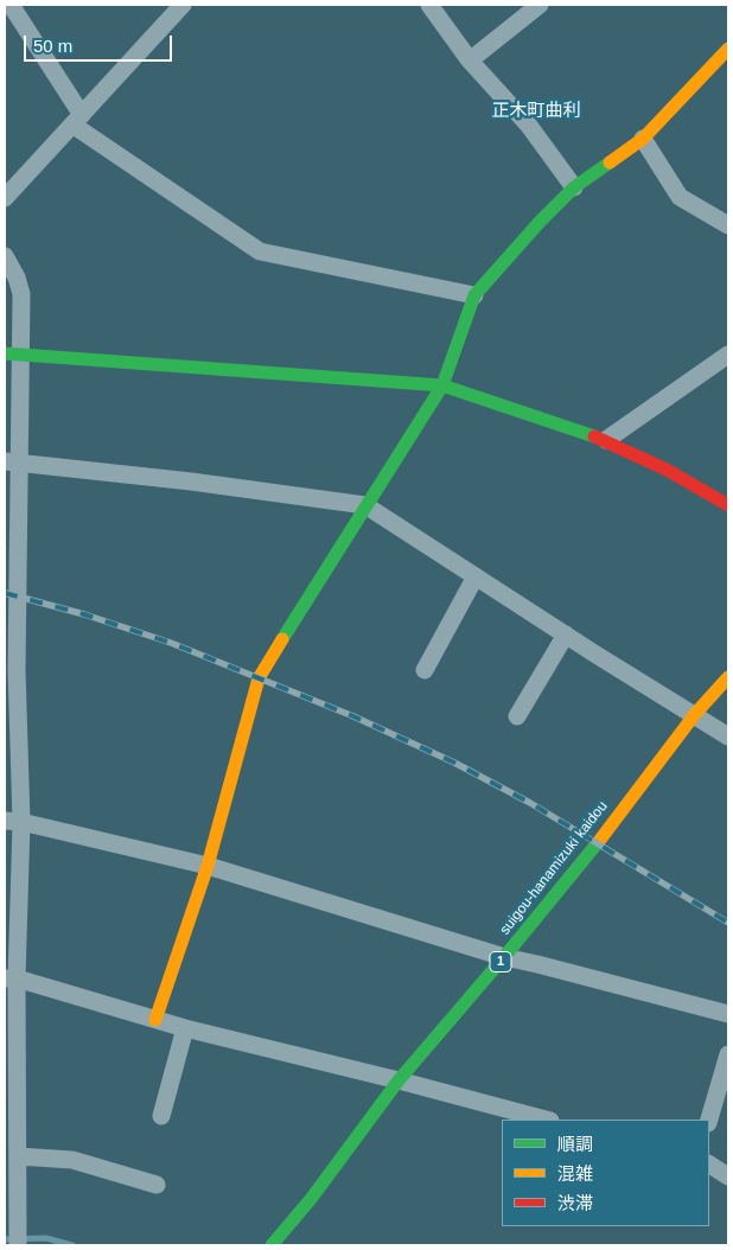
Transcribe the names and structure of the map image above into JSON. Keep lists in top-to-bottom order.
{
  "streets": {
    "street": ["suigou-hanamizuki kaidou", "1"]
  },
  "districts": ["正木町曲利"],
  "legend": ["順調", "混雑", "渋滞"],
  "scale_bar": "50 m"
}
